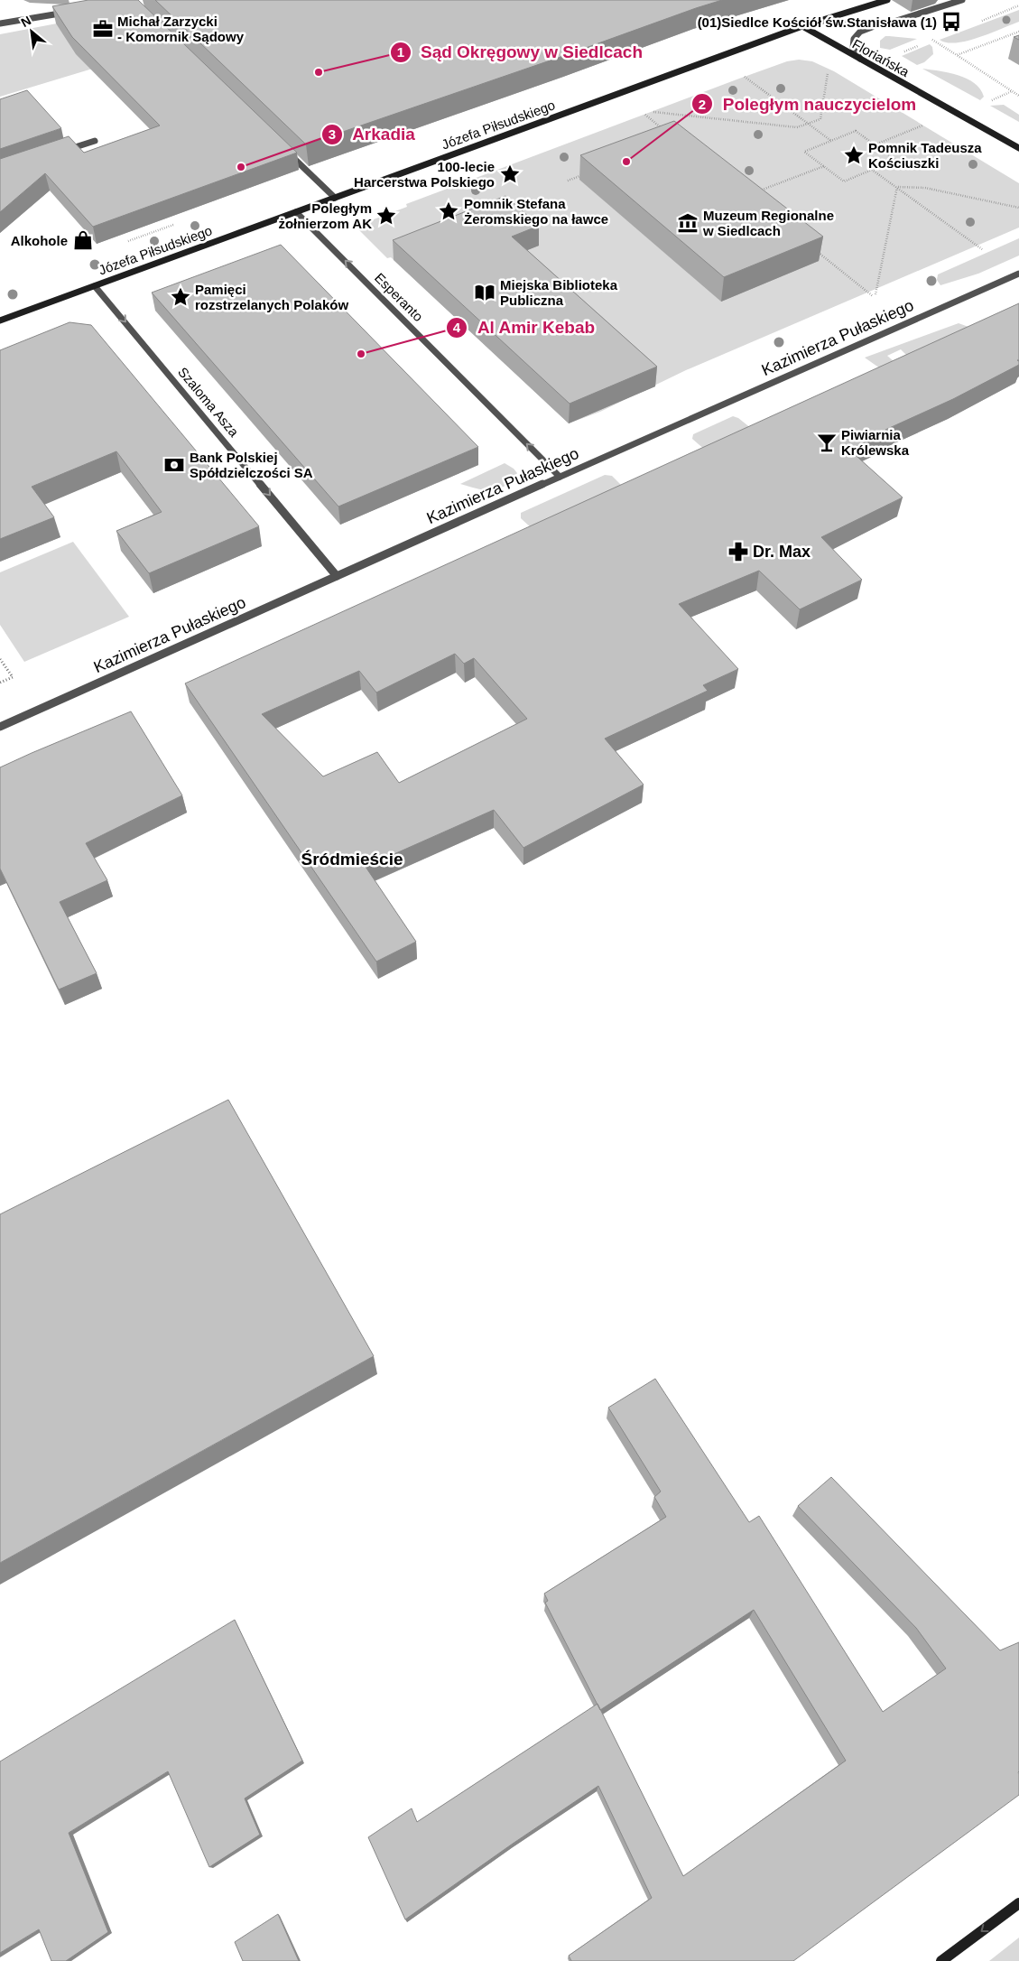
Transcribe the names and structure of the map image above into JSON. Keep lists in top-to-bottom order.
{
  "streets": {
    "main road": ["Floriańska", "Józefa Piłsudskiego"],
    "street": ["Esperanto", "Kazimierza Pułaskiego", "Szaloma Asza"]
  },
  "crossings": [
    ["Floriańska", "Józefa Piłsudskiego"],
    ["Józefa Piłsudskiego", "Esperanto"],
    ["Józefa Piłsudskiego", "Szaloma Asza"],
    ["Esperanto", "Kazimierza Pułaskiego"],
    ["Kazimierza Pułaskiego", "Szaloma Asza"]
  ],
  "one_way": ["Esperanto", "Szaloma Asza"],
  "districts": ["Śródmieście"],
  "places": {
    "bus stop": ["(01)Siedlce Kościół św.Stanisława (1)"],
    "office": ["Michał Zarzycki - Komornik Sądowy"],
    "other": [
      "Sąd Okręgowy w Siedlcach",
      "Poległym nauczycielom",
      "Arkadia",
      "Al Amir Kebab"
    ],
    "place": [
      "Pomnik Tadeusza Kościuszki",
      "100-lecie Harcerstwa Polskiego",
      "Pomnik Stefana Żeromskiego na ławce",
      "Poległym żołnierzom AK",
      "Pamięci rozstrzelanych Polaków"
    ],
    "museum": ["Muzeum Regionalne w Siedlcach"],
    "shop": ["Alkohole"],
    "library": ["Miejska Biblioteka Publiczna"],
    "bar": ["Piwiarnia Królewska"],
    "bank": ["Bank Polskiej Spółdzielczości SA"],
    "pharmacy": ["Dr. Max"]
  },
  "north": "top left"
}
